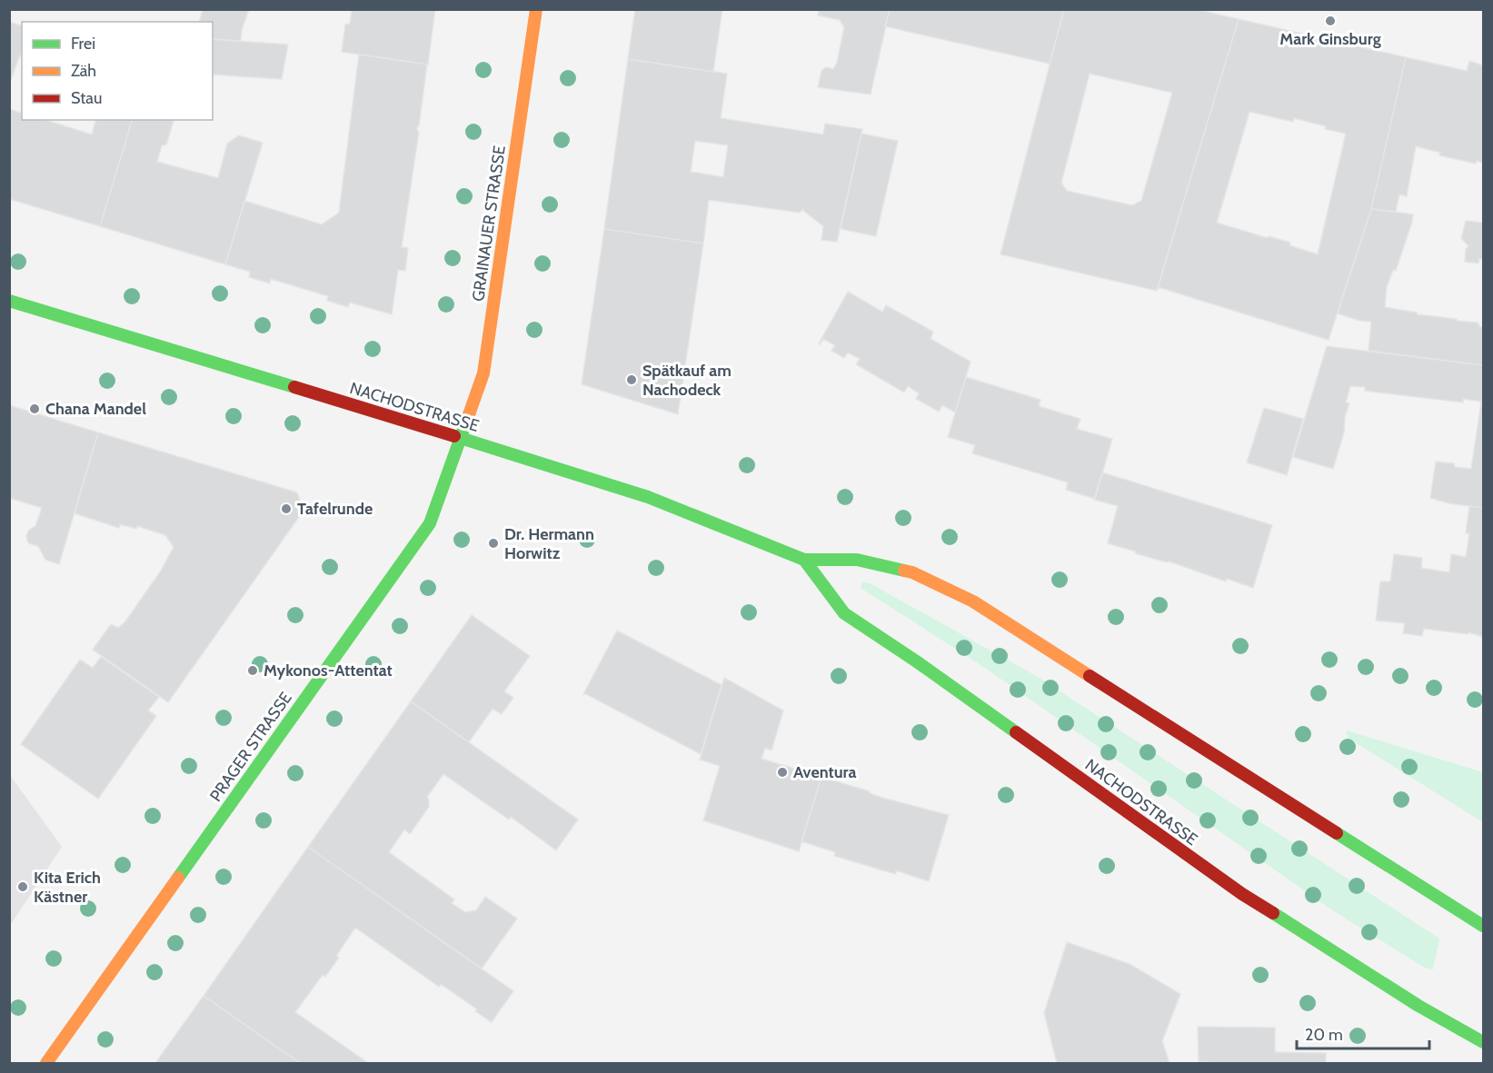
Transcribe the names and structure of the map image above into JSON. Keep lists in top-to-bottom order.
{
  "streets": {
    "main road": ["GRAINAUER STRASSE", "NACHODSTRASSE", "PRAGER STRASSE"]
  },
  "crossings": [
    ["GRAINAUER STRASSE", "NACHODSTRASSE"],
    ["GRAINAUER STRASSE", "PRAGER STRASSE"],
    ["NACHODSTRASSE", "PRAGER STRASSE"]
  ],
  "places": [
    "Mark Ginsburg",
    "Spätkauf am Nachodeck",
    "Chana Mandel",
    "Tafelrunde",
    "Dr. Hermann Horwitz",
    "Mykonos-Attentat",
    "Aventura",
    "Kita Erich Kästner"
  ],
  "legend": ["Frei", "Zäh", "Stau"],
  "scale_bar": "20 m"
}
